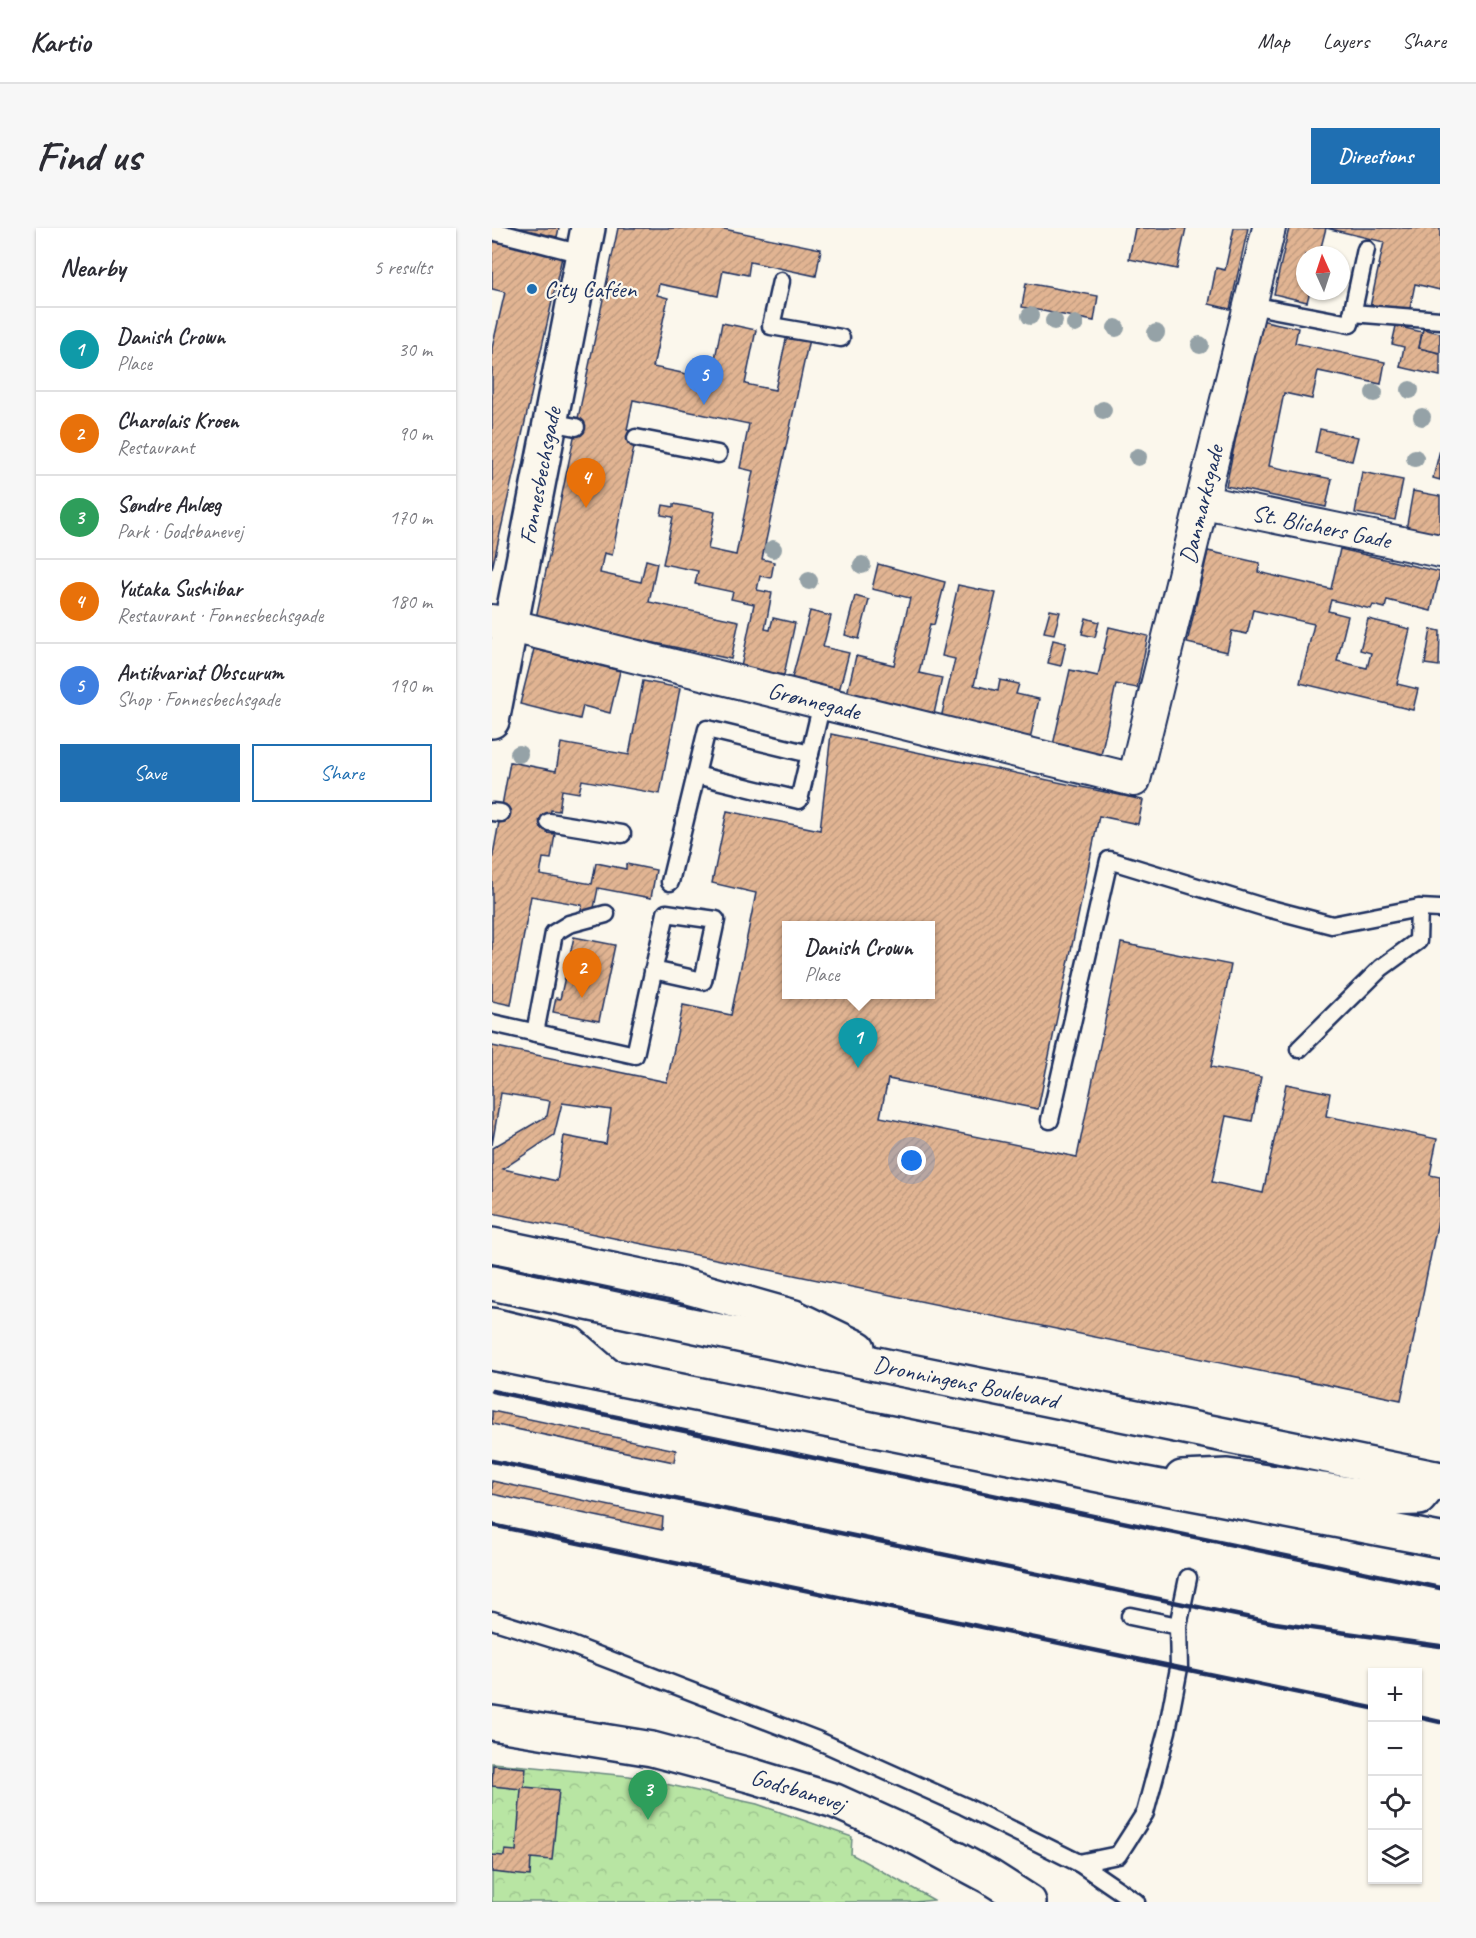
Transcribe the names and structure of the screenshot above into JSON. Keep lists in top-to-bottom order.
{
  "streets": {
    "main road": ["Fonnesbechsgade", "Dronningens Boulevard", "Godsbanevej"],
    "street": ["Danmarksgade", "St. Blichers Gade", "Grønnegade"]
  },
  "crossings": [
    ["Fonnesbechsgade", "Grønnegade"],
    ["Danmarksgade", "St. Blichers Gade"],
    ["Danmarksgade", "Grønnegade"]
  ],
  "places": ["City Caféen"],
  "north": "top",
  "page": {
    "header": "Kartio",
    "nav": ["Map", "Layers", "Share"],
    "buttons": [
      "Directions",
      ["Save", "Share"]
    ],
    "title": "Find us",
    "heading": ["Nearby", "5 results"],
    "list": [
      {
        "mark": "1",
        "name": "Danish Crown",
        "note": "Place",
        "value": "30 m"
      },
      {
        "mark": "2",
        "name": "Charolais Kroen",
        "note": "Restaurant",
        "value": "90 m"
      },
      {
        "mark": "3",
        "name": "Søndre Anlæg",
        "note": "Park · Godsbanevej",
        "value": "170 m"
      },
      {
        "mark": "4",
        "name": "Yutaka Sushibar",
        "note": "Restaurant · Fonnesbechsgade",
        "value": "180 m"
      },
      {
        "mark": "5",
        "name": "Antikvariat Obscurum",
        "note": "Shop · Fonnesbechsgade",
        "value": "190 m"
      }
    ],
    "pins": [
      "5",
      "4",
      "2",
      "1",
      "3"
    ],
    "popup": ["Danish Crown", "Place"],
    "map_buttons": ["+", "−"]
  }
}
